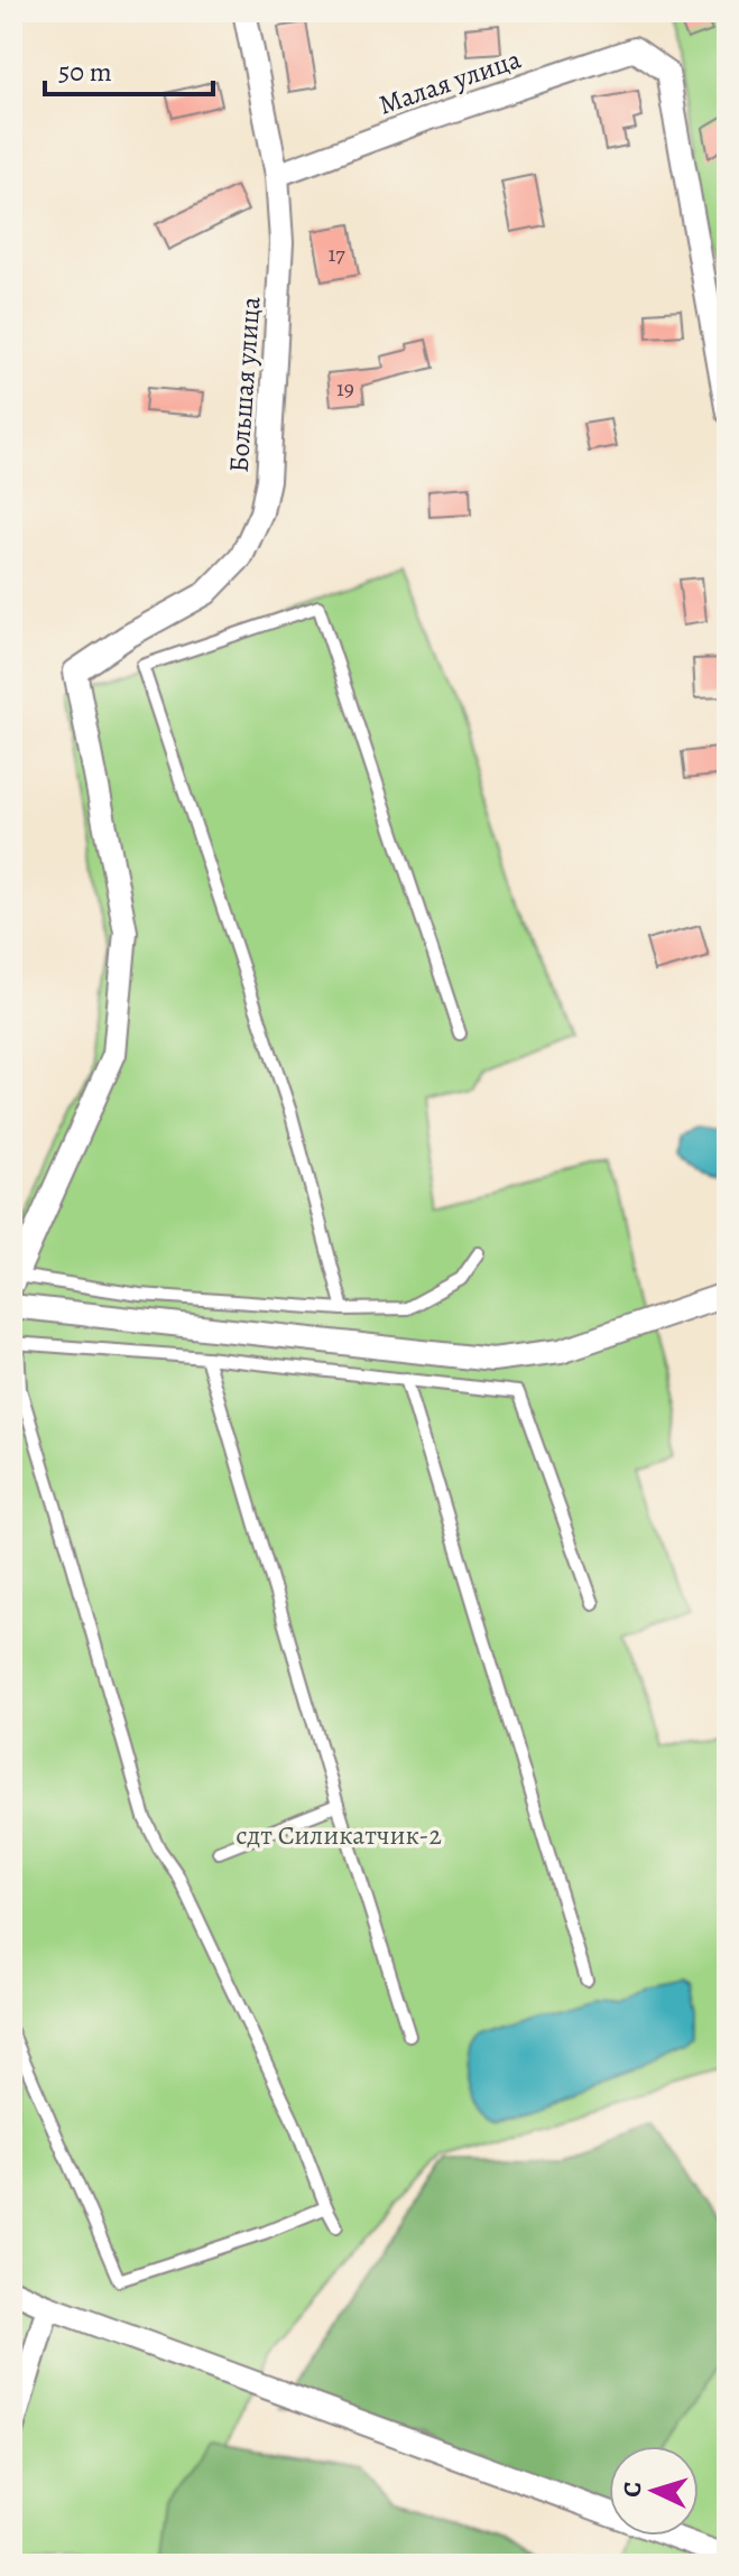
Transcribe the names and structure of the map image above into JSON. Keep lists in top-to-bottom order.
{
  "streets": {
    "street": ["Малая улица", "Большая улица"]
  },
  "crossings": [
    ["Малая улица", "Большая улица"]
  ],
  "parks": ["сдт Силикатчик-2"],
  "house_numbers": ["17", "19"],
  "scale_bar": "50 m",
  "north": "left"
}
